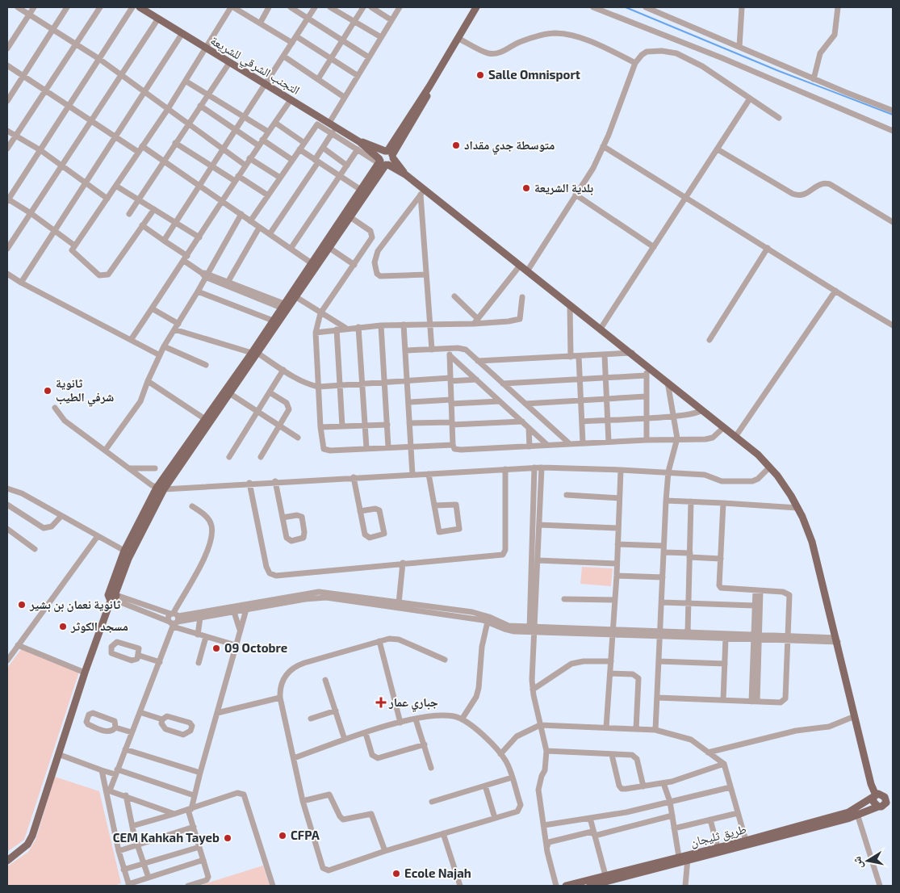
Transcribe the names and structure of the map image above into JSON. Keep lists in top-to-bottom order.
{
  "streets": {
    "main road": ["التجنب الشرقي للشريعة", "طريق ثليجان"]
  },
  "places": {
    "other": [
      "Salle Omnisport",
      "متوسطة جدي مقداد",
      "بلدية الشريعة",
      "ثانوية شرفي الطيب",
      "ثانوية نعمان بن بشير",
      "مسجد الكوثر",
      "09 Octobre",
      "CFPA",
      "CEM Kahkah Tayeb",
      "Ecole Najah"
    ],
    "health": ["جباري عمار"]
  },
  "north": "left"
}
